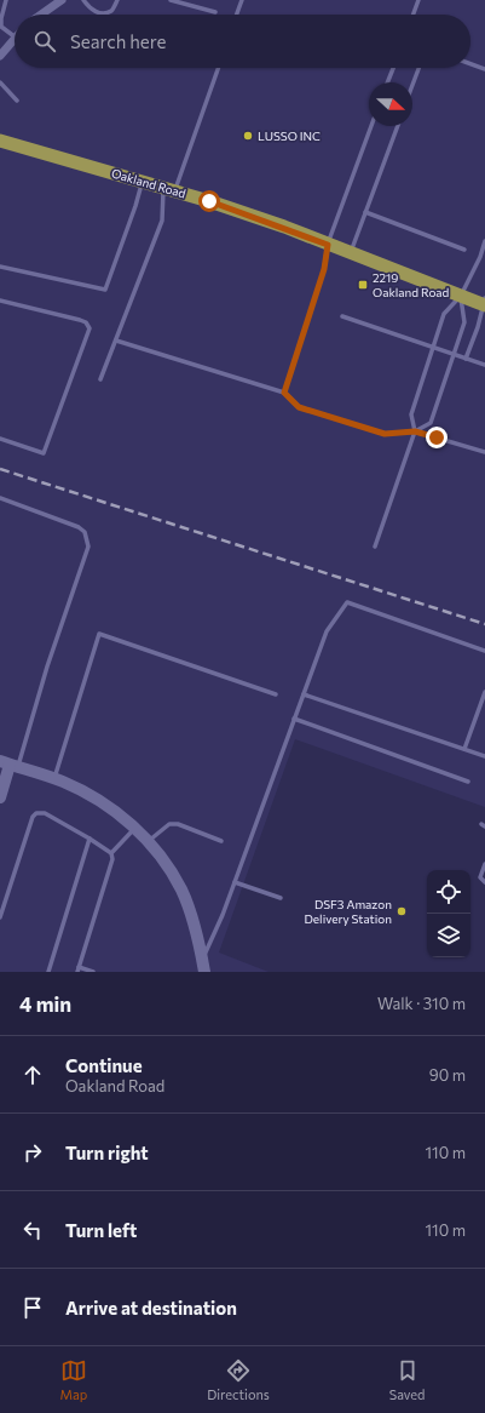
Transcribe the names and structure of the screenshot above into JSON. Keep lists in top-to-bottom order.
{
  "streets": {
    "main road": ["Oakland Road"]
  },
  "places": {
    "other": ["LUSSO INC", "DSF3 Amazon Delivery Station"],
    "transit": ["2219 Oakland Road"]
  },
  "north": "right",
  "page": {
    "search": "Search here",
    "heading": ["4 min", "Walk · 310 m"],
    "list": [
      ["Continue", "Oakland Road", "90 m"],
      ["Turn right", "110 m"],
      ["Turn left", "110 m"],
      "Arrive at destination"
    ],
    "nav": ["Map", "Directions", "Saved"]
  }
}
